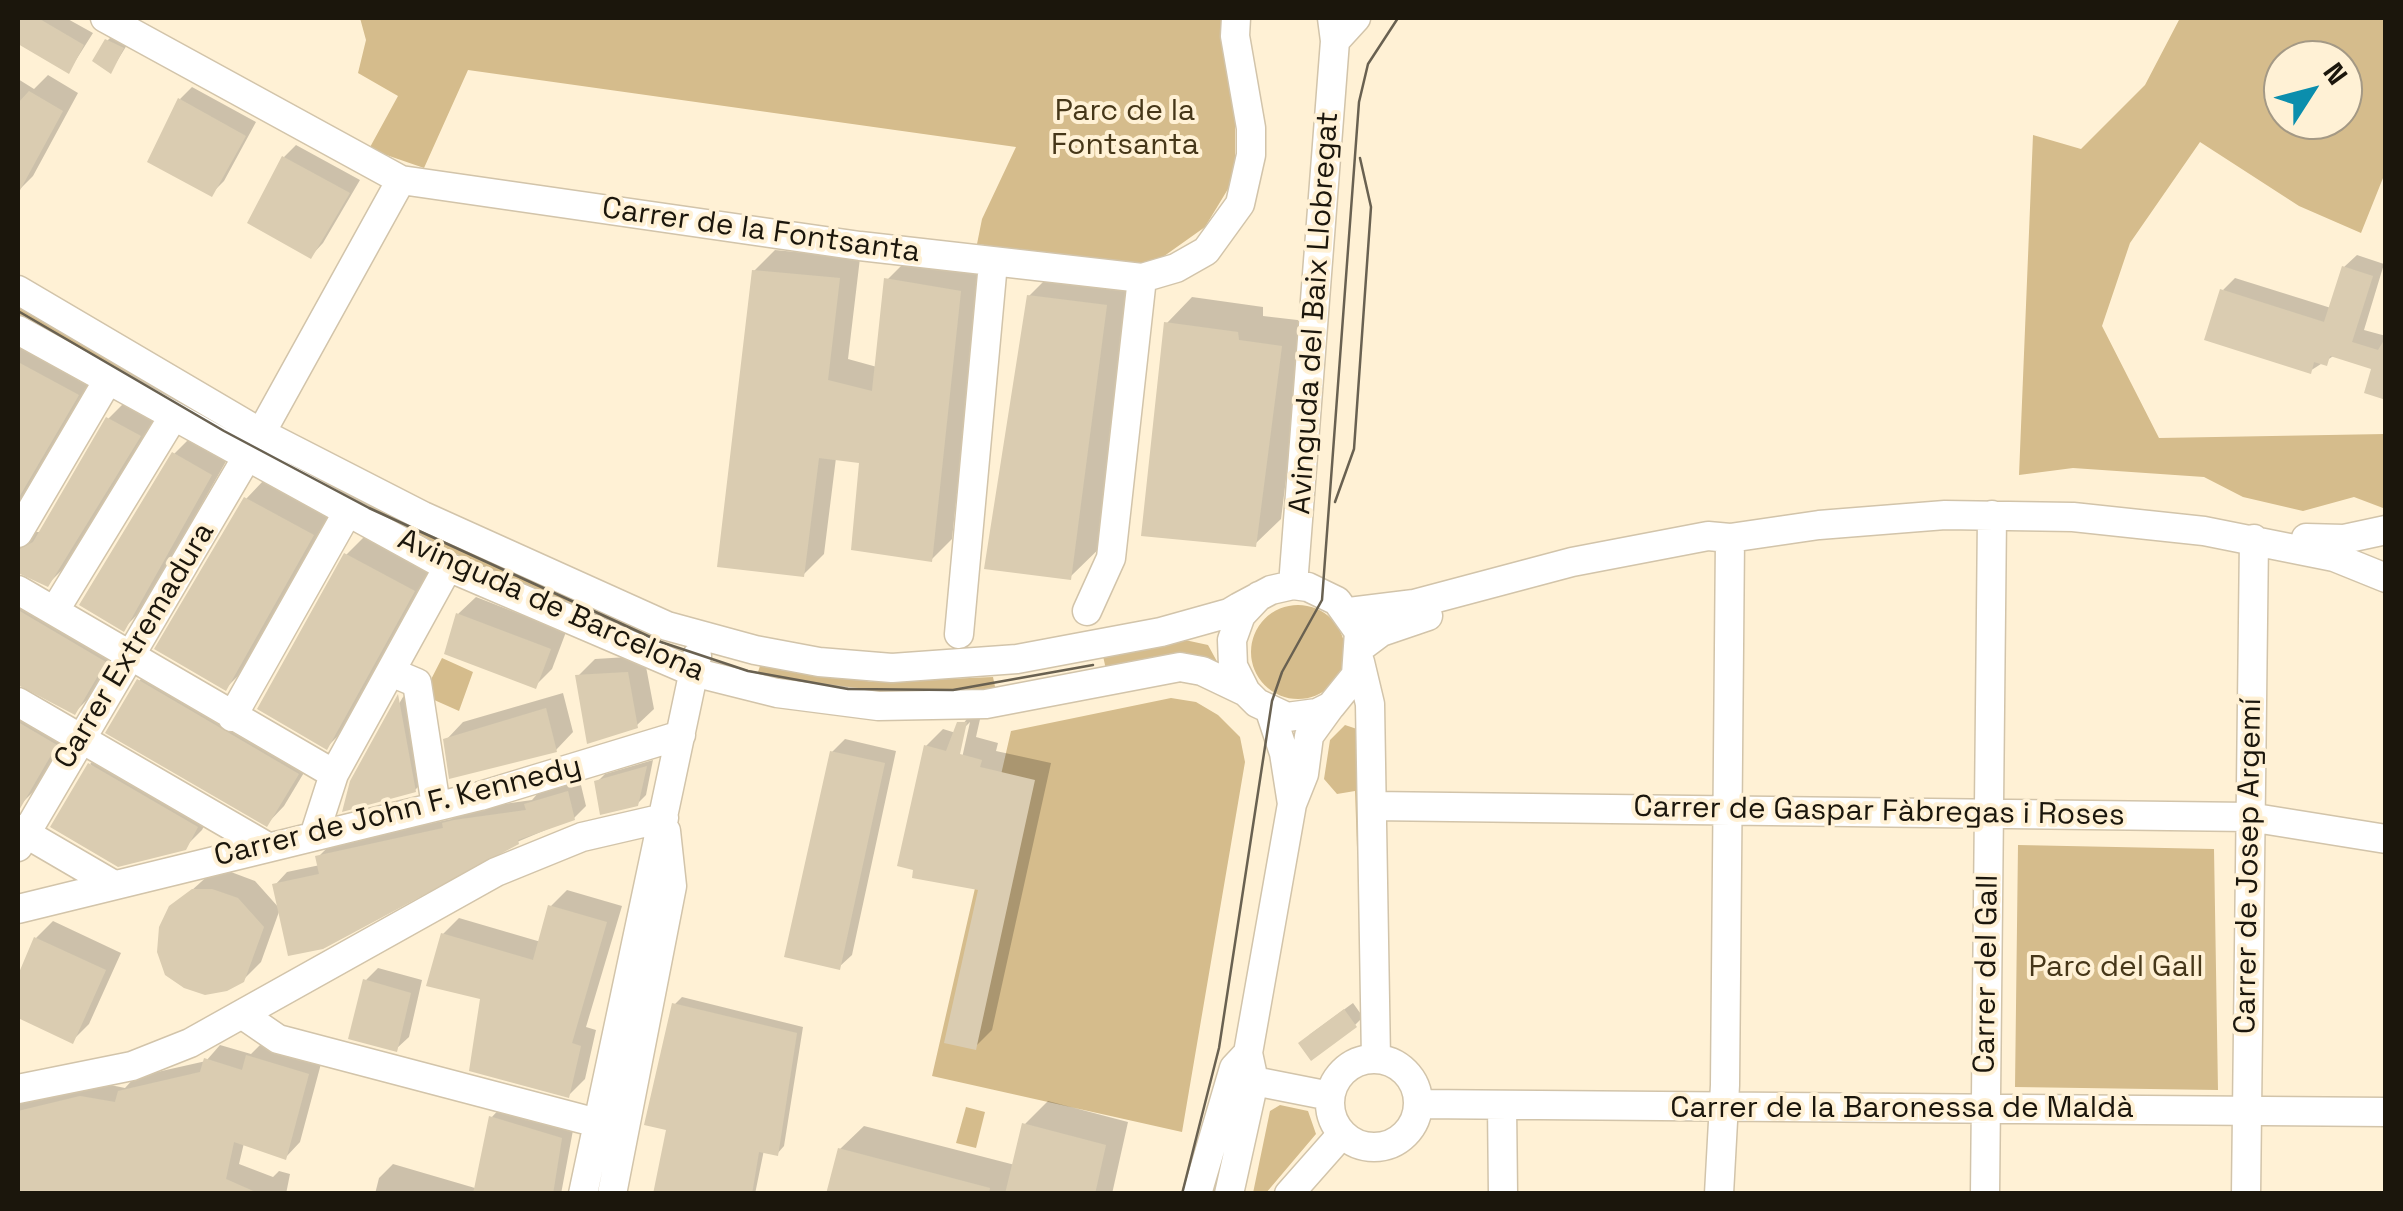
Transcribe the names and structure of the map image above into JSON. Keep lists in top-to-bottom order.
{
  "streets": {
    "street": [
      "Carrer de la Fontsanta",
      "Avinguda del Baix Llobregat",
      "Avinguda de Barcelona",
      "Carrer Extremadura",
      "Carrer de John F. Kennedy",
      "Carrer de Gaspar Fàbregas i Roses",
      "Carrer de Josep Argemí",
      "Carrer del Gall",
      "Carrer de la Baronessa de Maldà"
    ]
  },
  "crossings": [
    ["Carrer de la Fontsanta", "Carrer Extremadura"],
    ["Avinguda del Baix Llobregat", "Avinguda de Barcelona"],
    ["Avinguda de Barcelona", "Carrer Extremadura"],
    ["Carrer de Gaspar Fàbregas i Roses", "Carrer de Josep Argemí"],
    ["Carrer de Gaspar Fàbregas i Roses", "Carrer del Gall"],
    ["Carrer de Josep Argemí", "Carrer de la Baronessa de Maldà"],
    ["Carrer del Gall", "Carrer de la Baronessa de Maldà"]
  ],
  "parks": ["Parc de la Fontsanta", "Parc del Gall"],
  "north": "top right"
}
